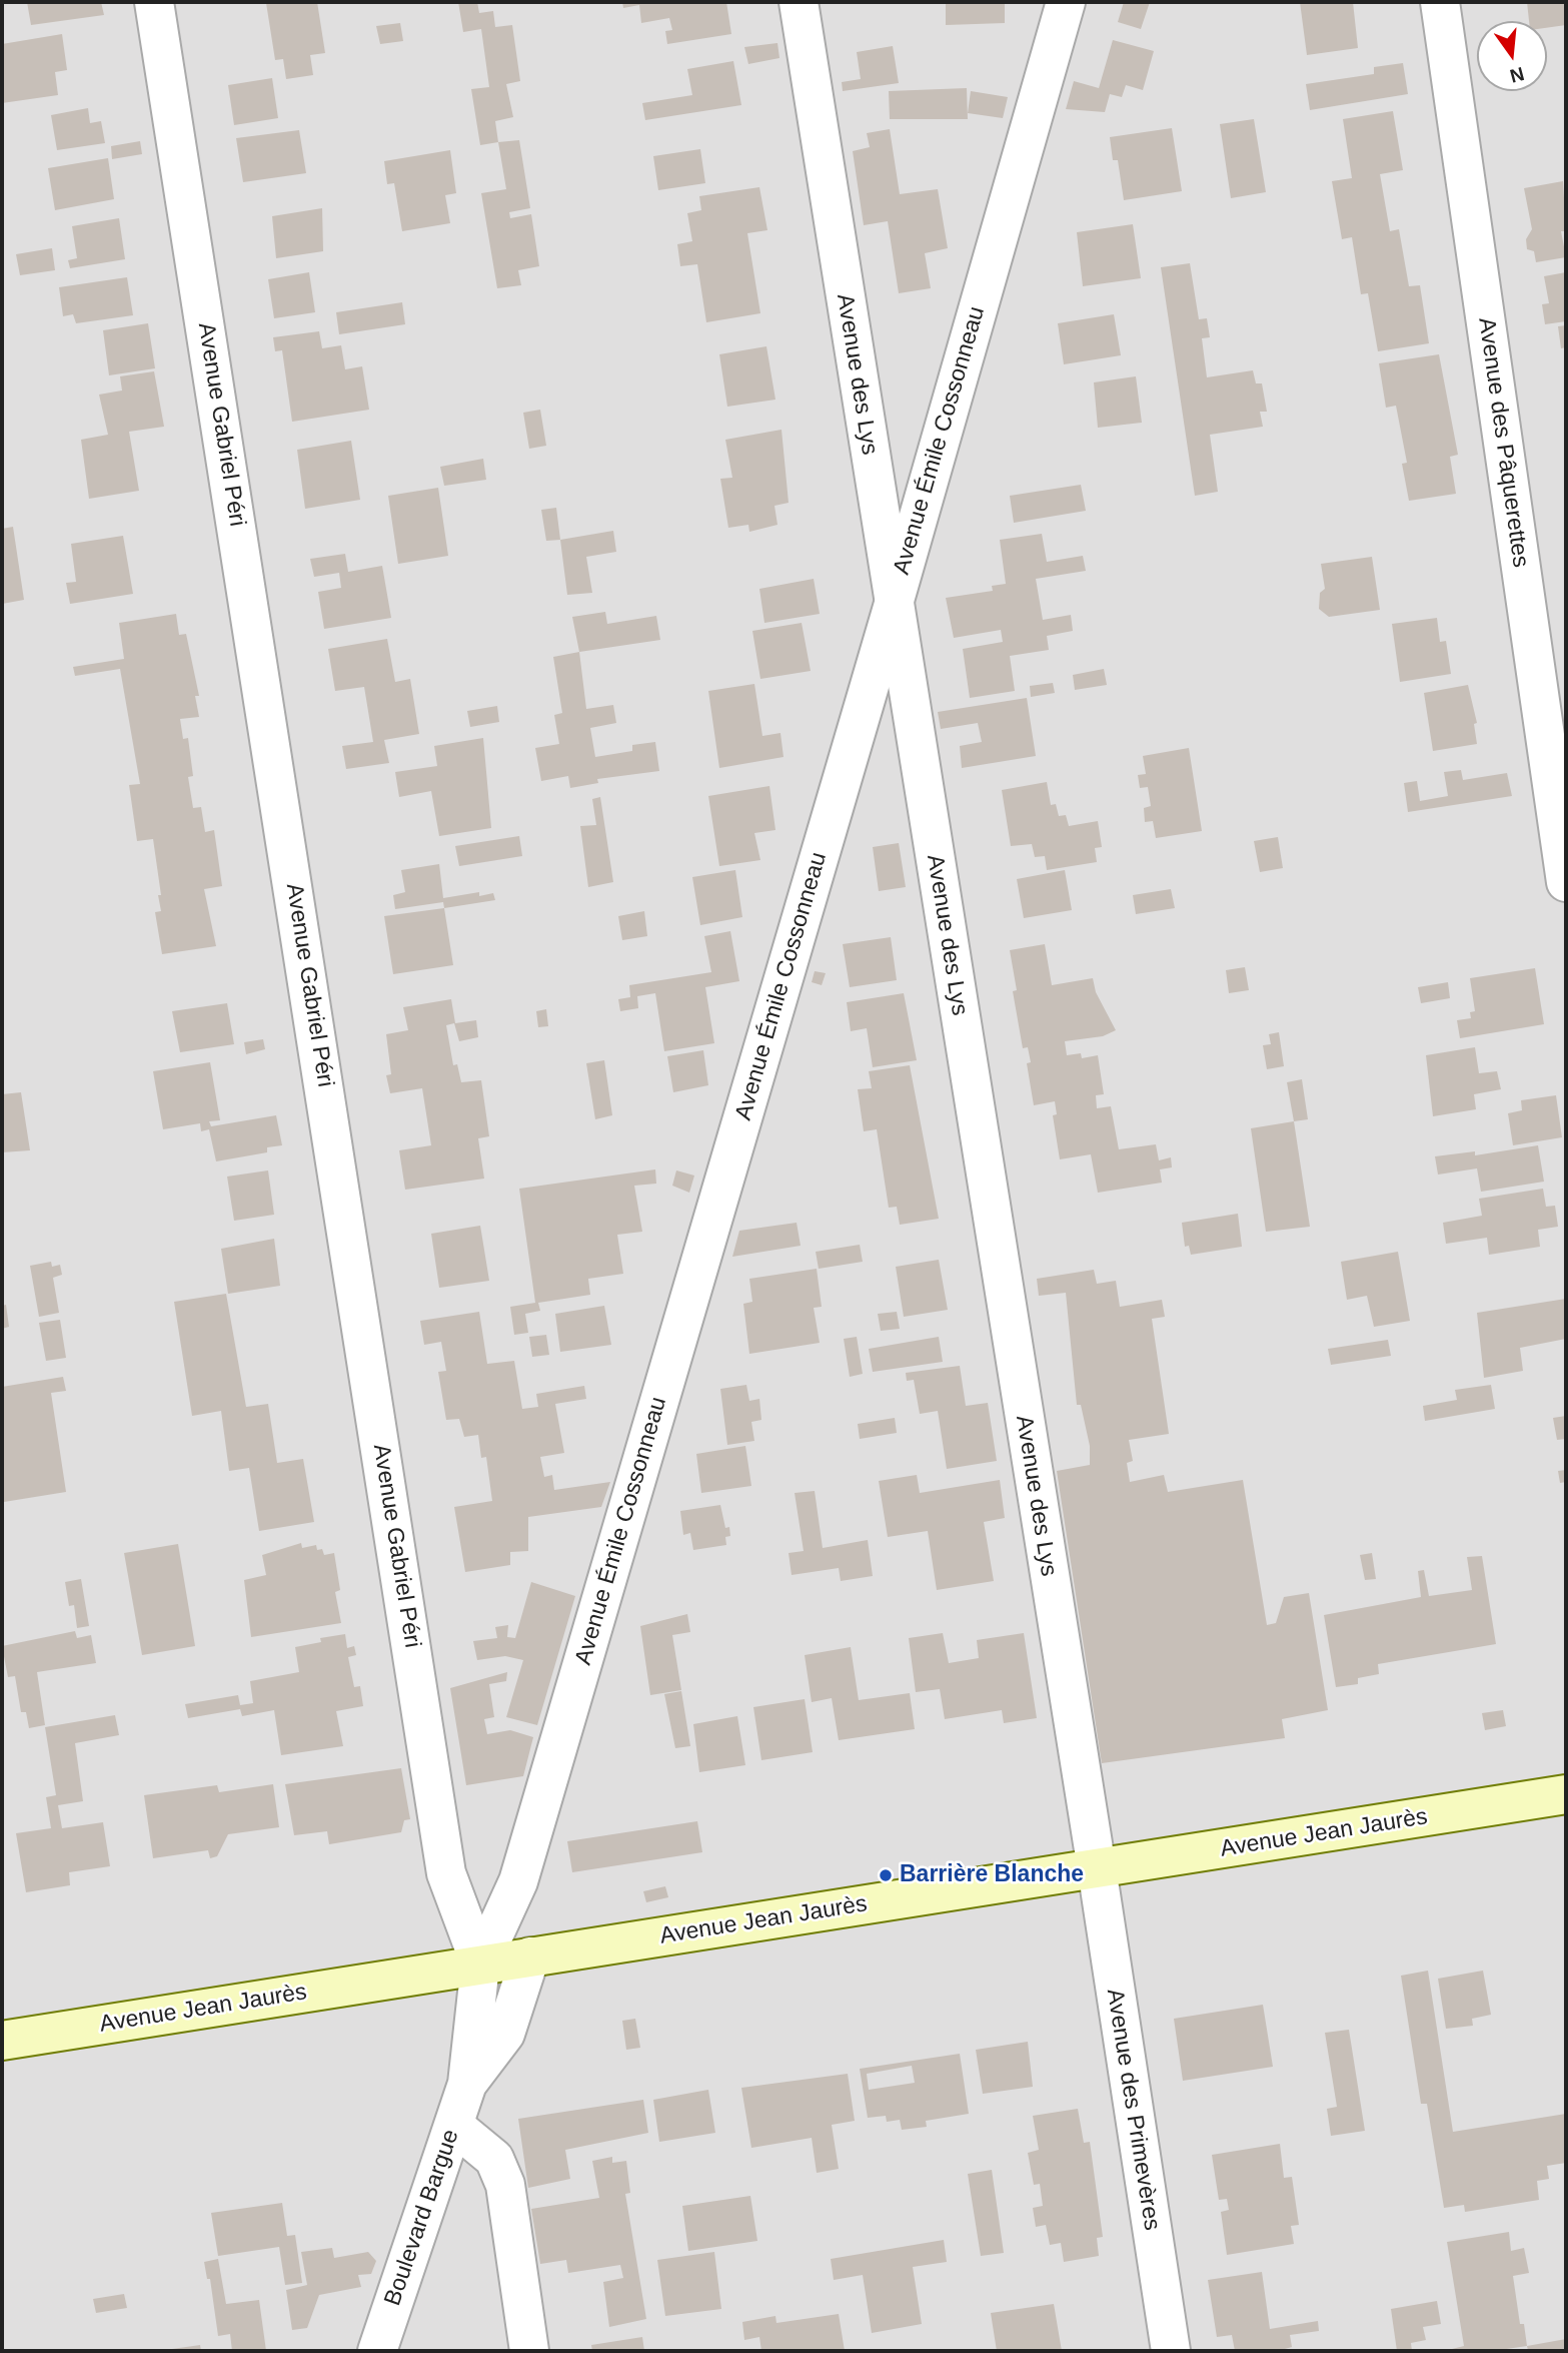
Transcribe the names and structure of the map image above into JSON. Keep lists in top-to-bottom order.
{
  "streets": {
    "main road": ["Avenue Jean Jaurès"],
    "street": [
      "Avenue des Lys",
      "Avenue Gabriel Péri",
      "Avenue Émile Cossonneau",
      "Avenue des Pâquerettes",
      "Avenue des Primevères",
      "Boulevard Bargue"
    ]
  },
  "crossings": [
    ["Avenue des Lys", "Avenue Émile Cossonneau"],
    ["Avenue des Lys", "Avenue Jean Jaurès"],
    ["Avenue des Lys", "Avenue des Primevères"],
    ["Avenue Gabriel Péri", "Avenue Émile Cossonneau"],
    ["Avenue Gabriel Péri", "Avenue Jean Jaurès"],
    ["Avenue Gabriel Péri", "Boulevard Bargue"],
    ["Avenue Émile Cossonneau", "Avenue Jean Jaurès"],
    ["Avenue Émile Cossonneau", "Boulevard Bargue"],
    ["Avenue Jean Jaurès", "Avenue des Primevères"],
    ["Avenue Jean Jaurès", "Boulevard Bargue"]
  ],
  "places": ["Barrière Blanche"],
  "north": "bottom"
}
